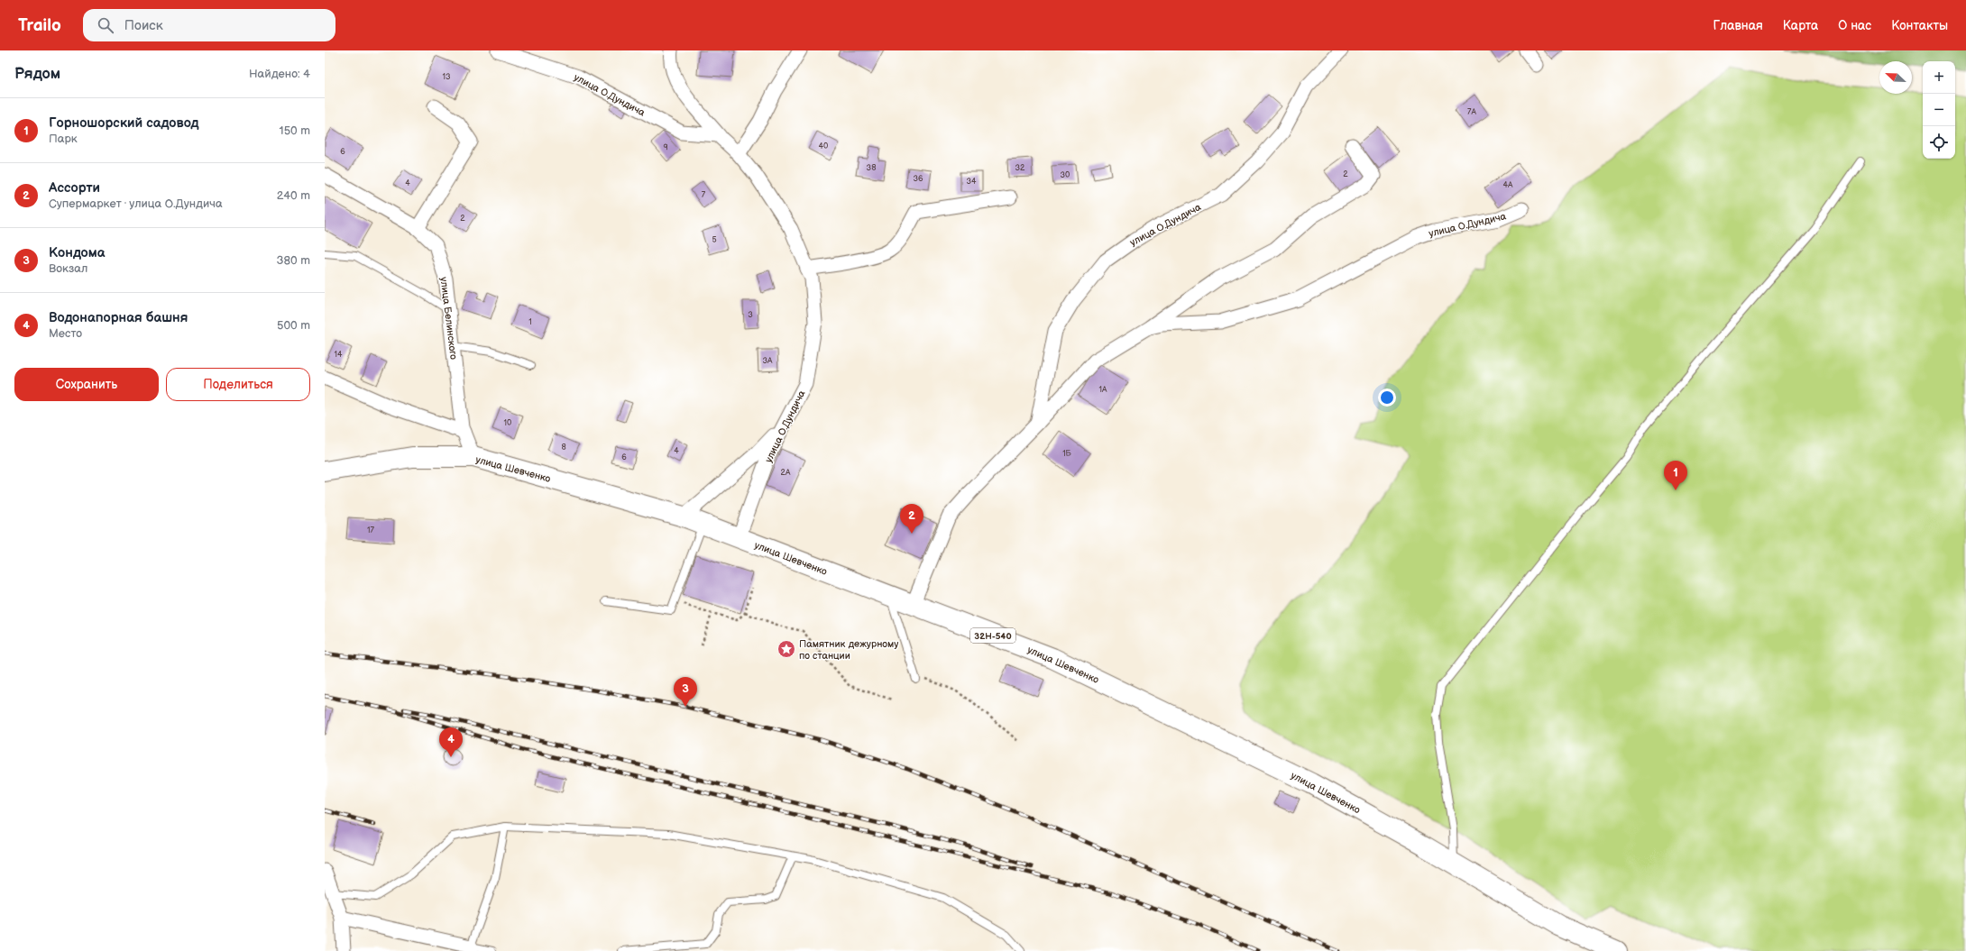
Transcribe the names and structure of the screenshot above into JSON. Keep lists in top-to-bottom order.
{
  "streets": {
    "main road": ["улица Шевченко", "32Н-540"],
    "street": ["улица О.Дундича", "улица Белинского"]
  },
  "crossings": [
    ["улица О.Дундича", "улица Шевченко"],
    ["улица Белинского", "улица Шевченко"]
  ],
  "places": {
    "place": ["Памятник дежурному по станции"]
  },
  "house_numbers": [
    "13",
    "7А",
    "40",
    "9",
    "6",
    "38",
    "32",
    "2",
    "30",
    "36",
    "34",
    "4",
    "4А",
    "7",
    "2",
    "5",
    "3",
    "1",
    "14",
    "3А",
    "1А",
    "10",
    "8",
    "4",
    "1Б",
    "6",
    "2А",
    "17"
  ],
  "north": "top left",
  "page": {
    "header": "Trailo",
    "search": "Поиск",
    "nav": [
      "Главная",
      "Карта",
      "О нас",
      "Контакты"
    ],
    "heading": ["Рядом", "Найдено: 4"],
    "map_buttons": ["+", "−"],
    "list": [
      {
        "mark": "1",
        "name": "Горношорский садовод",
        "note": "Парк",
        "value": "150 m"
      },
      {
        "mark": "2",
        "name": "Ассорти",
        "note": "Супермаркет · улица О.Дундича",
        "value": "240 m"
      },
      {
        "mark": "3",
        "name": "Кондома",
        "note": "Вокзал",
        "value": "380 m"
      },
      {
        "mark": "4",
        "name": "Водонапорная башня",
        "note": "Место",
        "value": "500 m"
      }
    ],
    "buttons": ["Сохранить", "Поделиться"],
    "pins": [
      "1",
      "2",
      "3",
      "4"
    ]
  }
}
